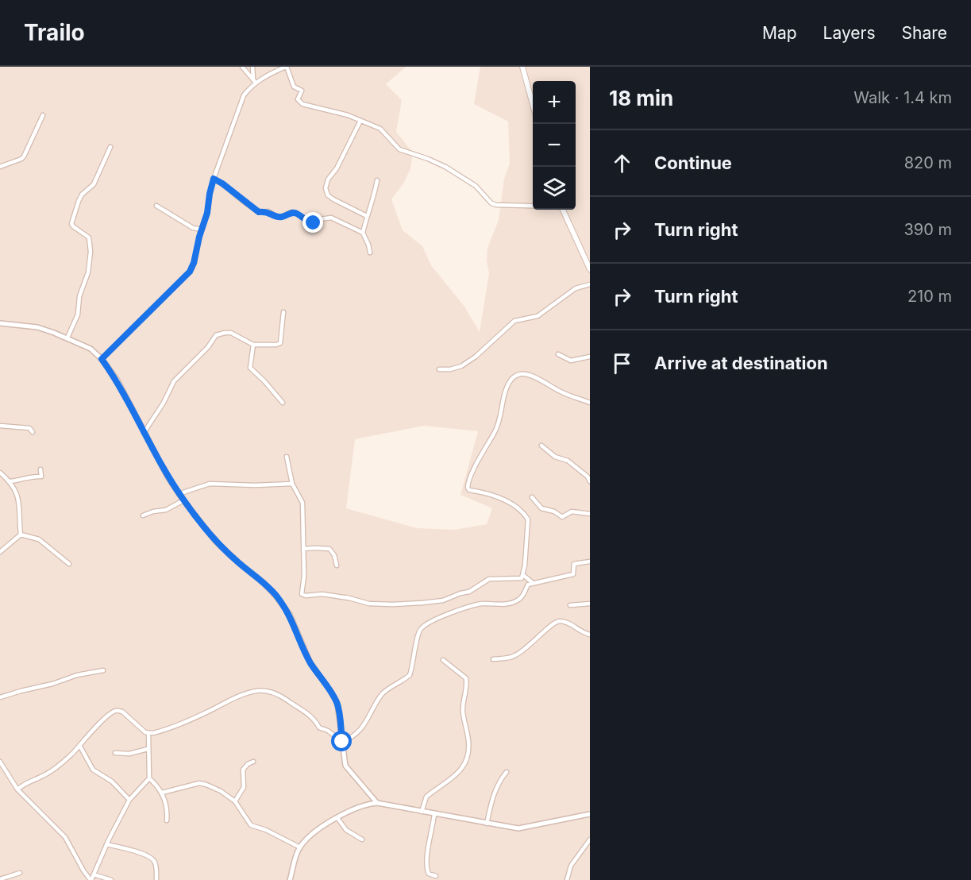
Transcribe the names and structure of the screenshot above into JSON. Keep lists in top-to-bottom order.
{
  "page": {
    "header": "Trailo",
    "nav": ["Map", "Layers", "Share"],
    "heading": ["18 min", "Walk · 1.4 km"],
    "map_buttons": ["+", "−"],
    "list": [
      ["Continue", "820 m"],
      ["Turn right", "390 m"],
      ["Turn right", "210 m"],
      "Arrive at destination"
    ]
  }
}
